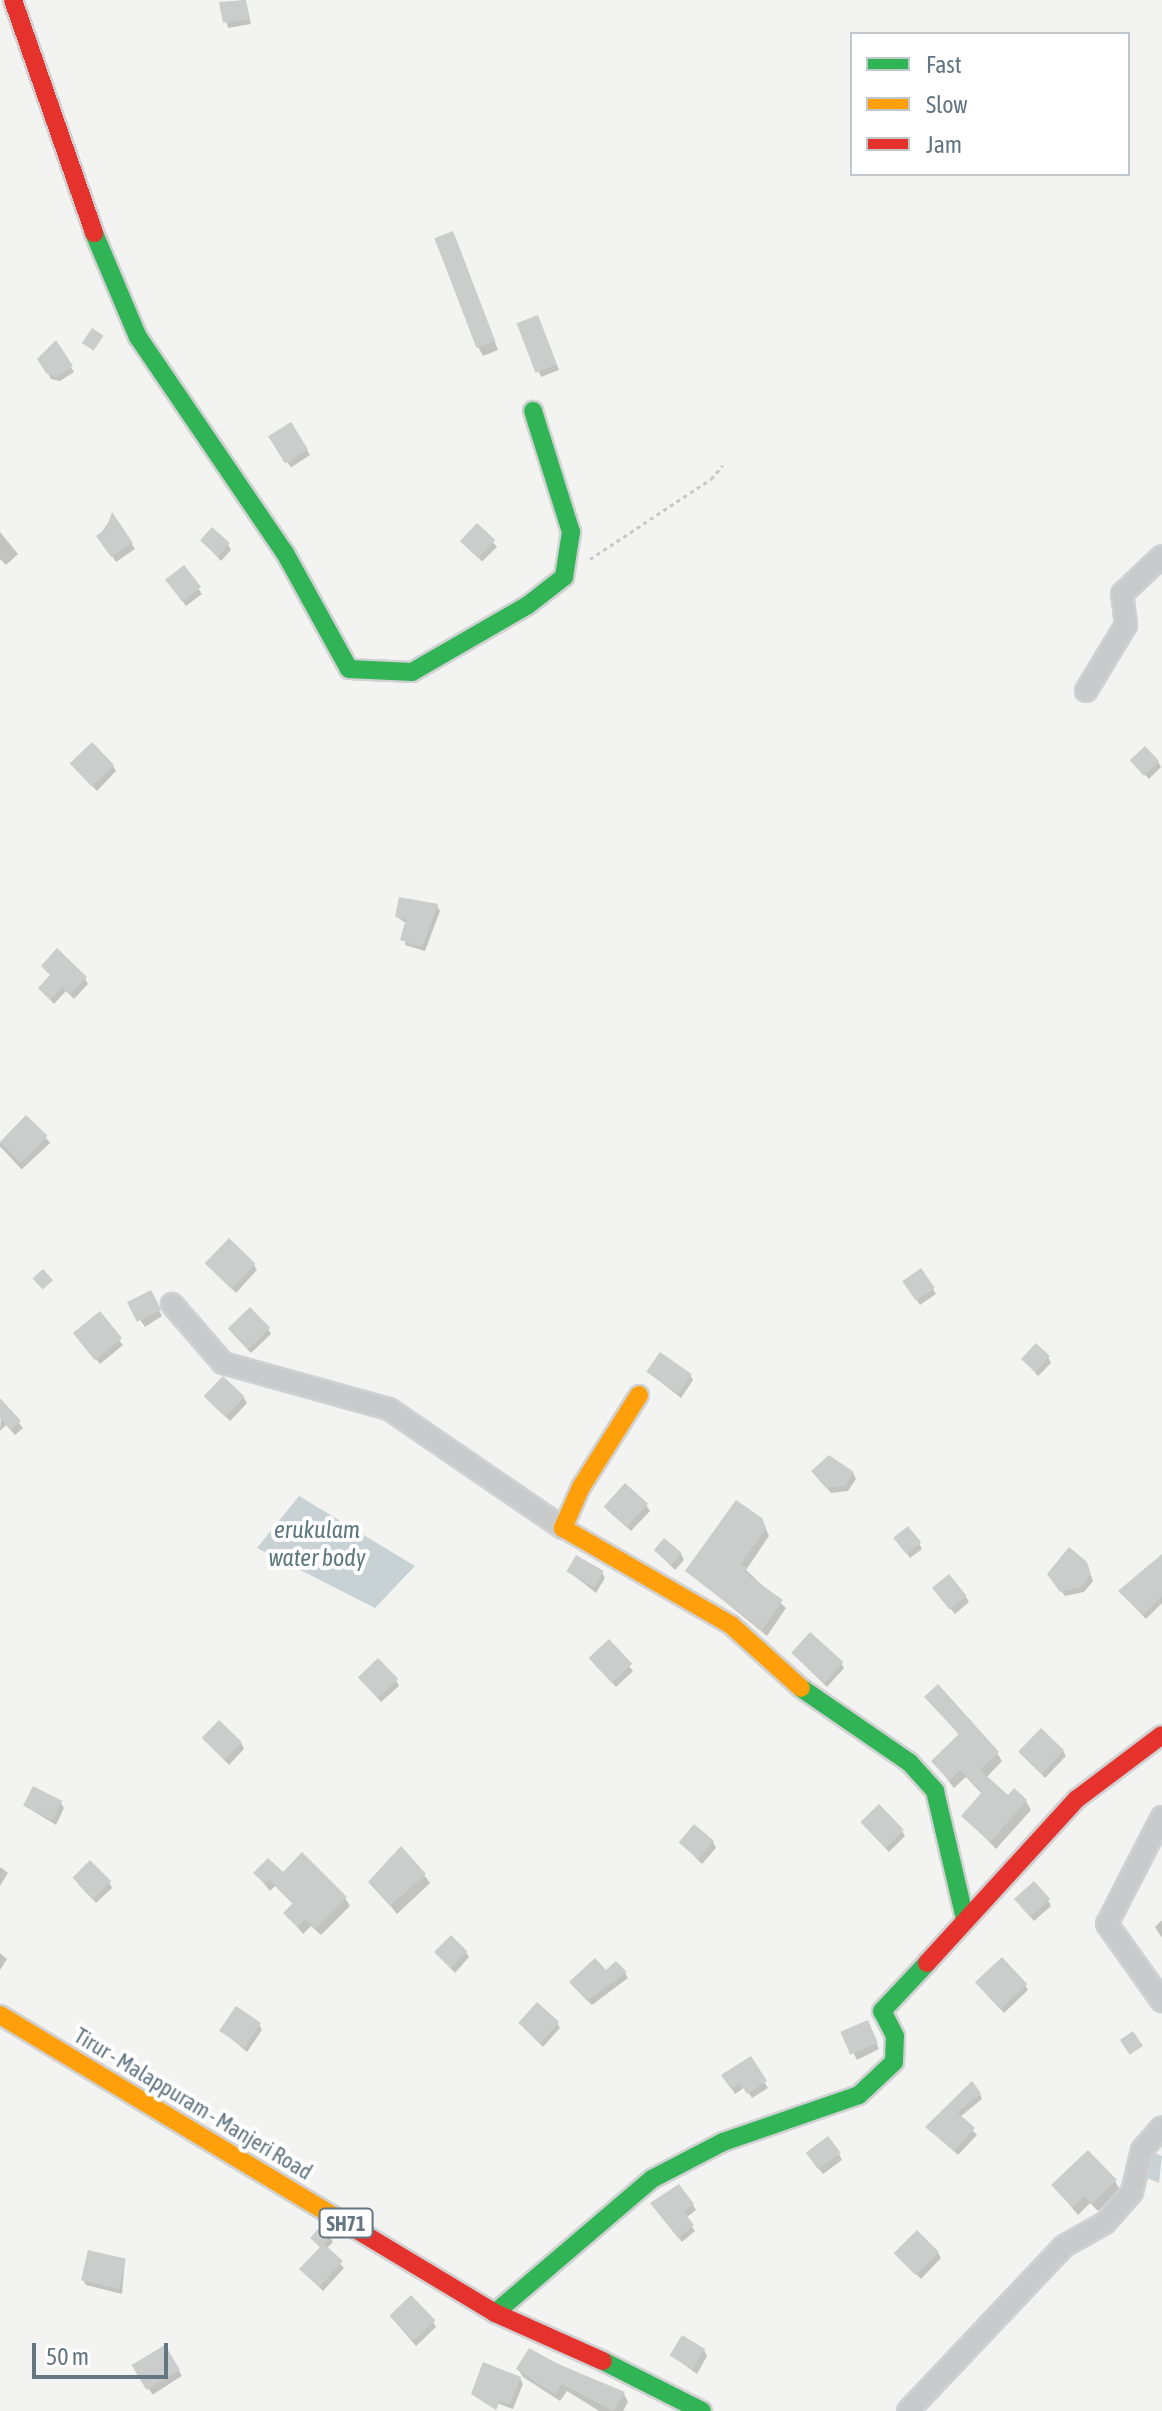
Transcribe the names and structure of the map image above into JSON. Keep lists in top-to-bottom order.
{
  "streets": {
    "street": ["Tirur - Malappuram - Manjeri Road", "SH71"]
  },
  "water": ["erukulam water body"],
  "legend": ["Fast", "Slow", "Jam"],
  "scale_bar": "50 m"
}
